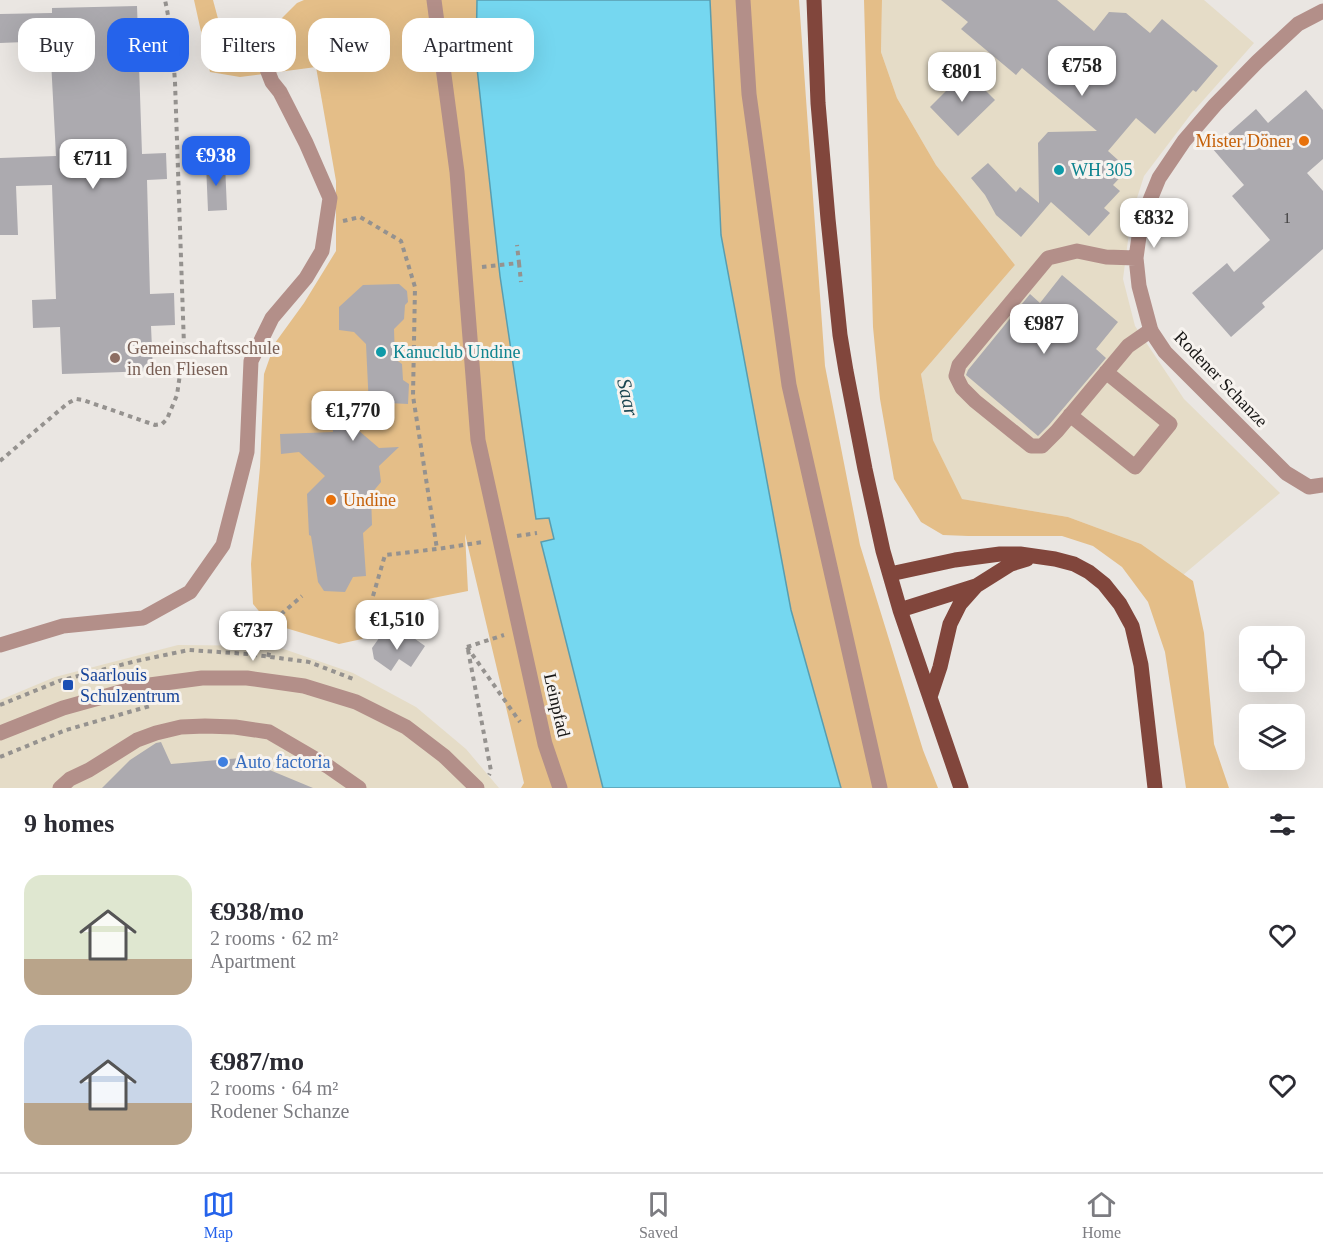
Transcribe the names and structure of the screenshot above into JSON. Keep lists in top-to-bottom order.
{
  "streets": {
    "street": ["Rodener Schanze", "Leinpfad"]
  },
  "water": ["Saar"],
  "places": {
    "other": [
      "Mister Döner",
      "WH 305",
      "Kanuclub Undine",
      "Gemeinschaftsschule in den Fliesen",
      "Undine",
      "Auto factoria"
    ],
    "transit": ["Saarlouis Schulzentrum"]
  },
  "house_numbers": ["1"],
  "page": {
    "chip": [
      "Buy",
      "Rent",
      "Filters",
      "New",
      "Apartment"
    ],
    "price": [
      "€758",
      "€801",
      "€938",
      "€711",
      "€832",
      "€987",
      "€1,770",
      "€1,510",
      "€737"
    ],
    "heading": "9 homes",
    "list": [
      {
        "name": "€938/mo",
        "note": "2 rooms · 62 m² · Apartment"
      },
      {
        "name": "€987/mo",
        "note": "2 rooms · 64 m² · Rodener Schanze"
      }
    ],
    "tabs": ["Map", "Saved", "Home"]
  }
}
